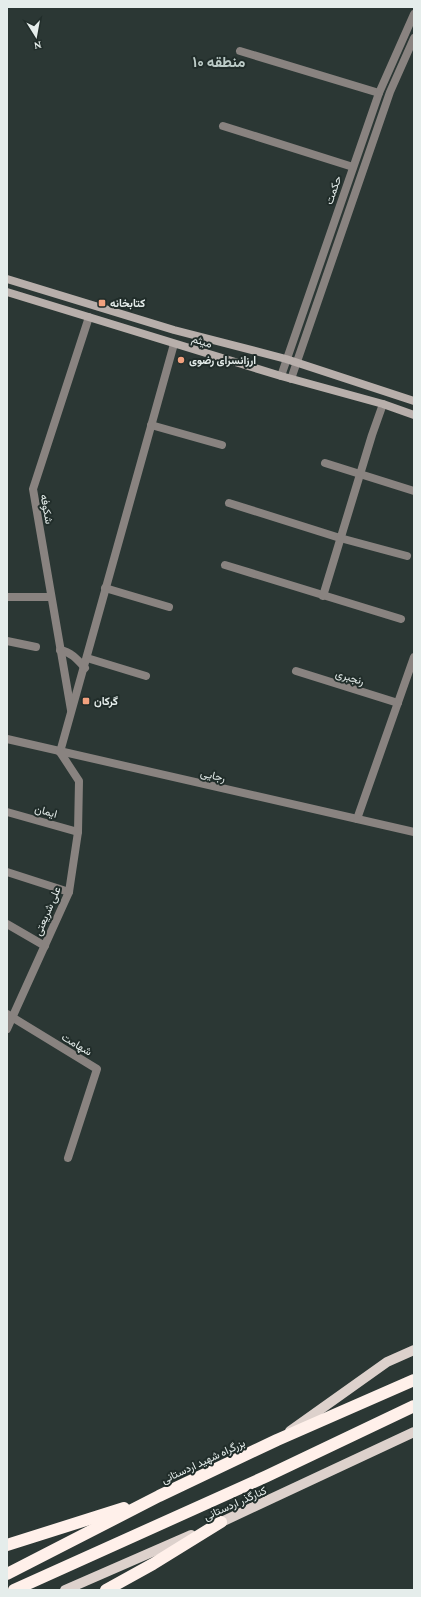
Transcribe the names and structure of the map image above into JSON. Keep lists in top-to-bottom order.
{
  "streets": {
    "highway": ["بزرگراه شهید اردستانی"],
    "main road": ["میثم", "کنارگذر اردستانی"],
    "street": [
      "حکمت",
      "شکوفه",
      "رنجبری",
      "رجایی",
      "ایمان",
      "علی شریعتی",
      "شهامت"
    ]
  },
  "crossings": [
    ["حکمت", "میثم"],
    ["میثم", "شکوفه"],
    ["رجایی", "علی شریعتی"],
    ["ایمان", "علی شریعتی"],
    ["علی شریعتی", "شهامت"]
  ],
  "districts": ["منطقه ۱۰"],
  "places": {
    "transit": ["کتابخانه", "گرکان"],
    "other": ["ارزانسرای رضوی"]
  },
  "north": "bottom"
}
